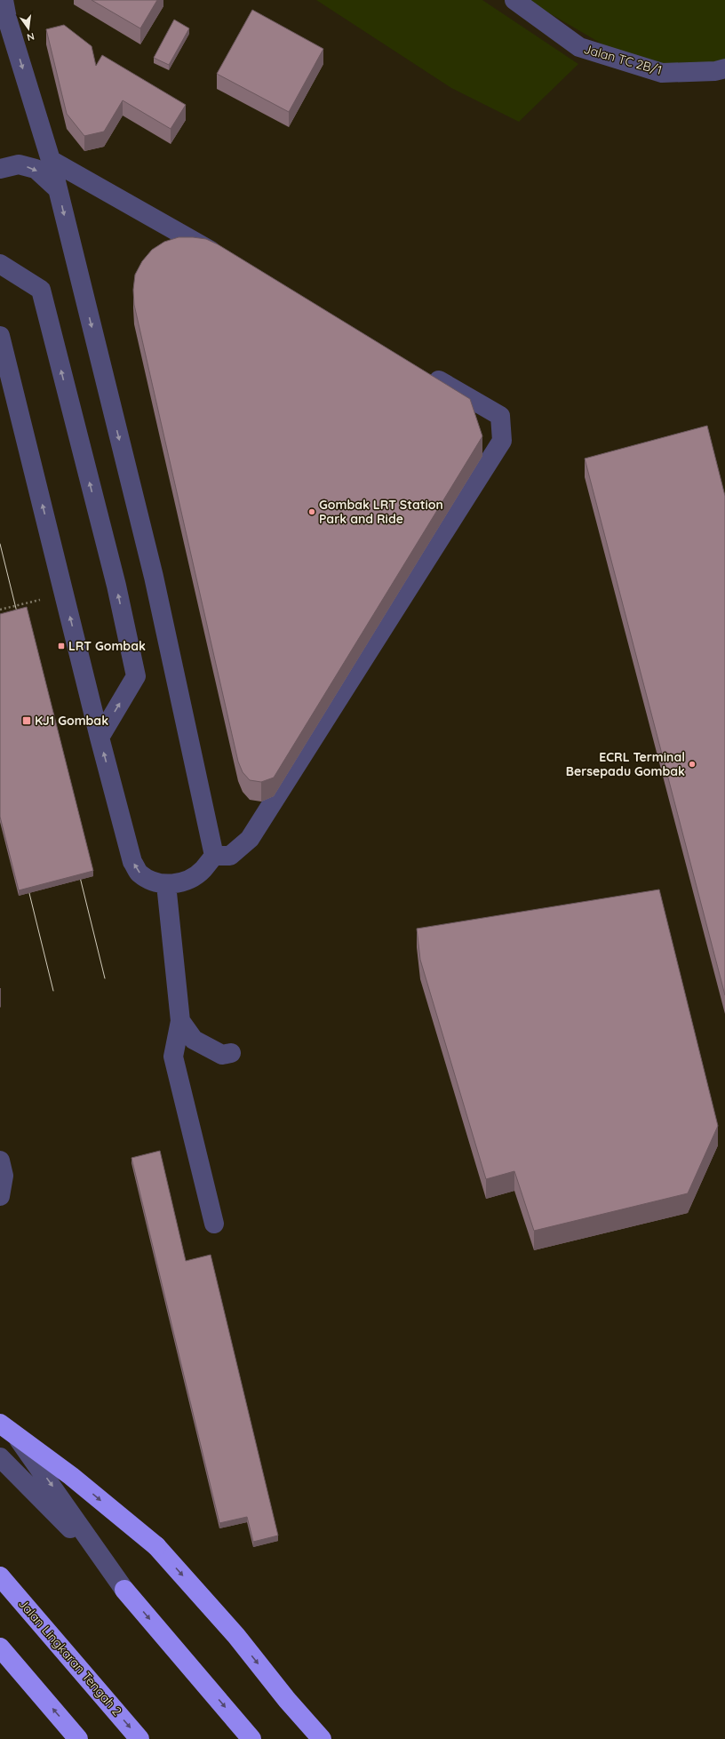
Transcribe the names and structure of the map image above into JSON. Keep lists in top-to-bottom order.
{
  "streets": {
    "highway": ["Jalan Lingkaran Tengah 2"],
    "street": ["Jalan TC 2B/1"]
  },
  "places": {
    "other": ["Gombak LRT Station Park and Ride", "ECRL Terminal Bersepadu Gombak"],
    "transit": ["LRT Gombak", "KJ1 Gombak"]
  },
  "north": "bottom"
}
